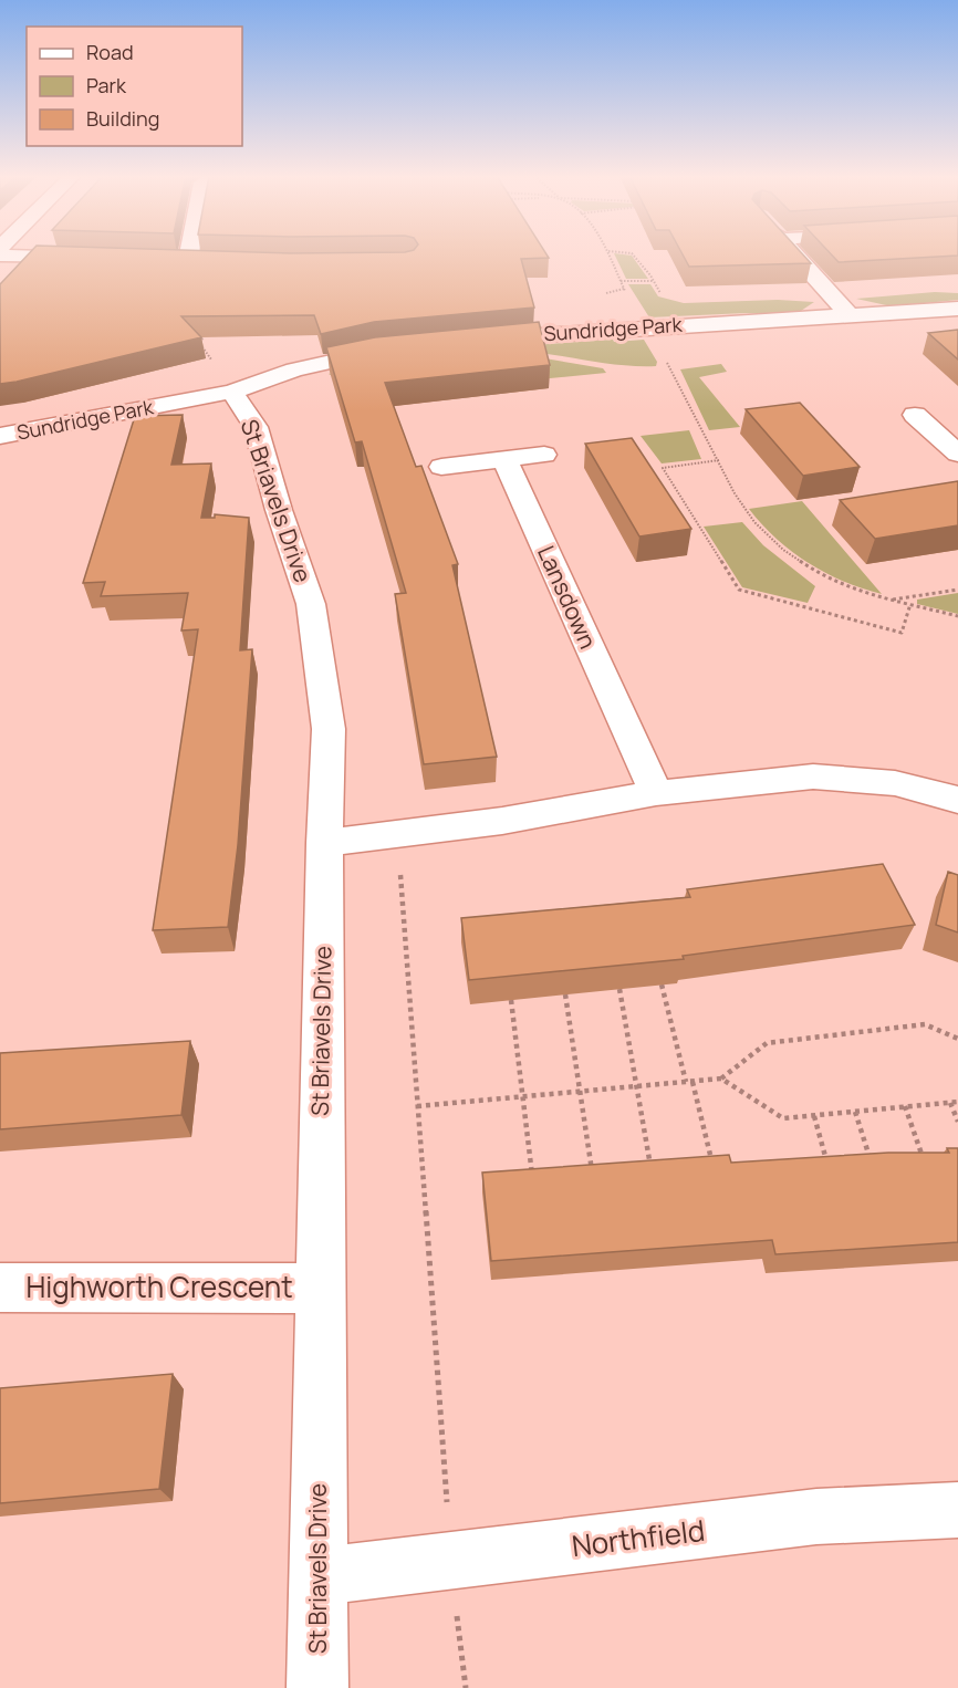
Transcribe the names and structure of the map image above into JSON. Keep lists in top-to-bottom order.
{
  "streets": {
    "street": [
      "Sundridge Park",
      "St Briavels Drive",
      "Lansdown",
      "Highworth Crescent",
      "Northfield"
    ]
  },
  "crossings": [
    ["Sundridge Park", "St Briavels Drive"],
    ["St Briavels Drive", "Highworth Crescent"],
    ["St Briavels Drive", "Northfield"]
  ],
  "legend": ["Road", "Park", "Building"]
}
